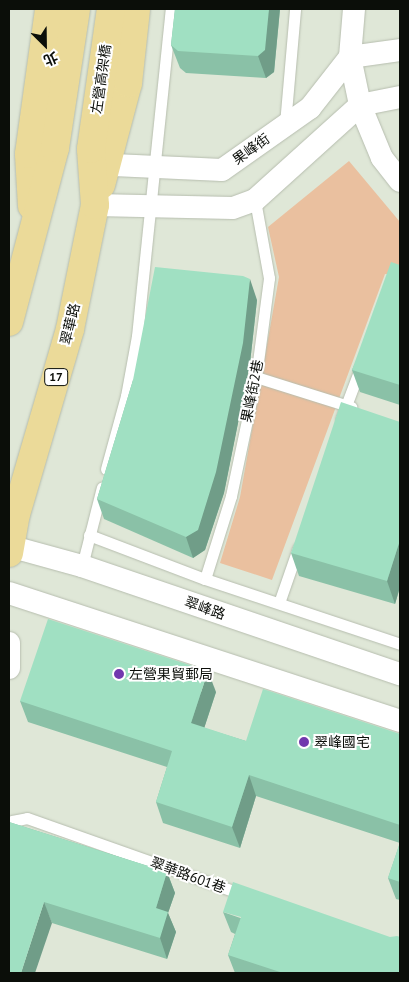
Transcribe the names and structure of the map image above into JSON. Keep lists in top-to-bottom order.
{
  "streets": {
    "main road": ["左營高架橋", "翠華路", "17"],
    "street": ["果峰街", "翠峰路"],
    "lane": ["果峰街2巷", "翠華路601巷"]
  },
  "crossings": [
    ["左營高架橋", "果峰街"],
    ["左營高架橋", "翠華路"],
    ["果峰街", "翠華路"],
    ["翠華路", "翠峰路"]
  ],
  "places": ["左營果貿郵局", "翠峰國宅"],
  "north": "bottom right"
}
